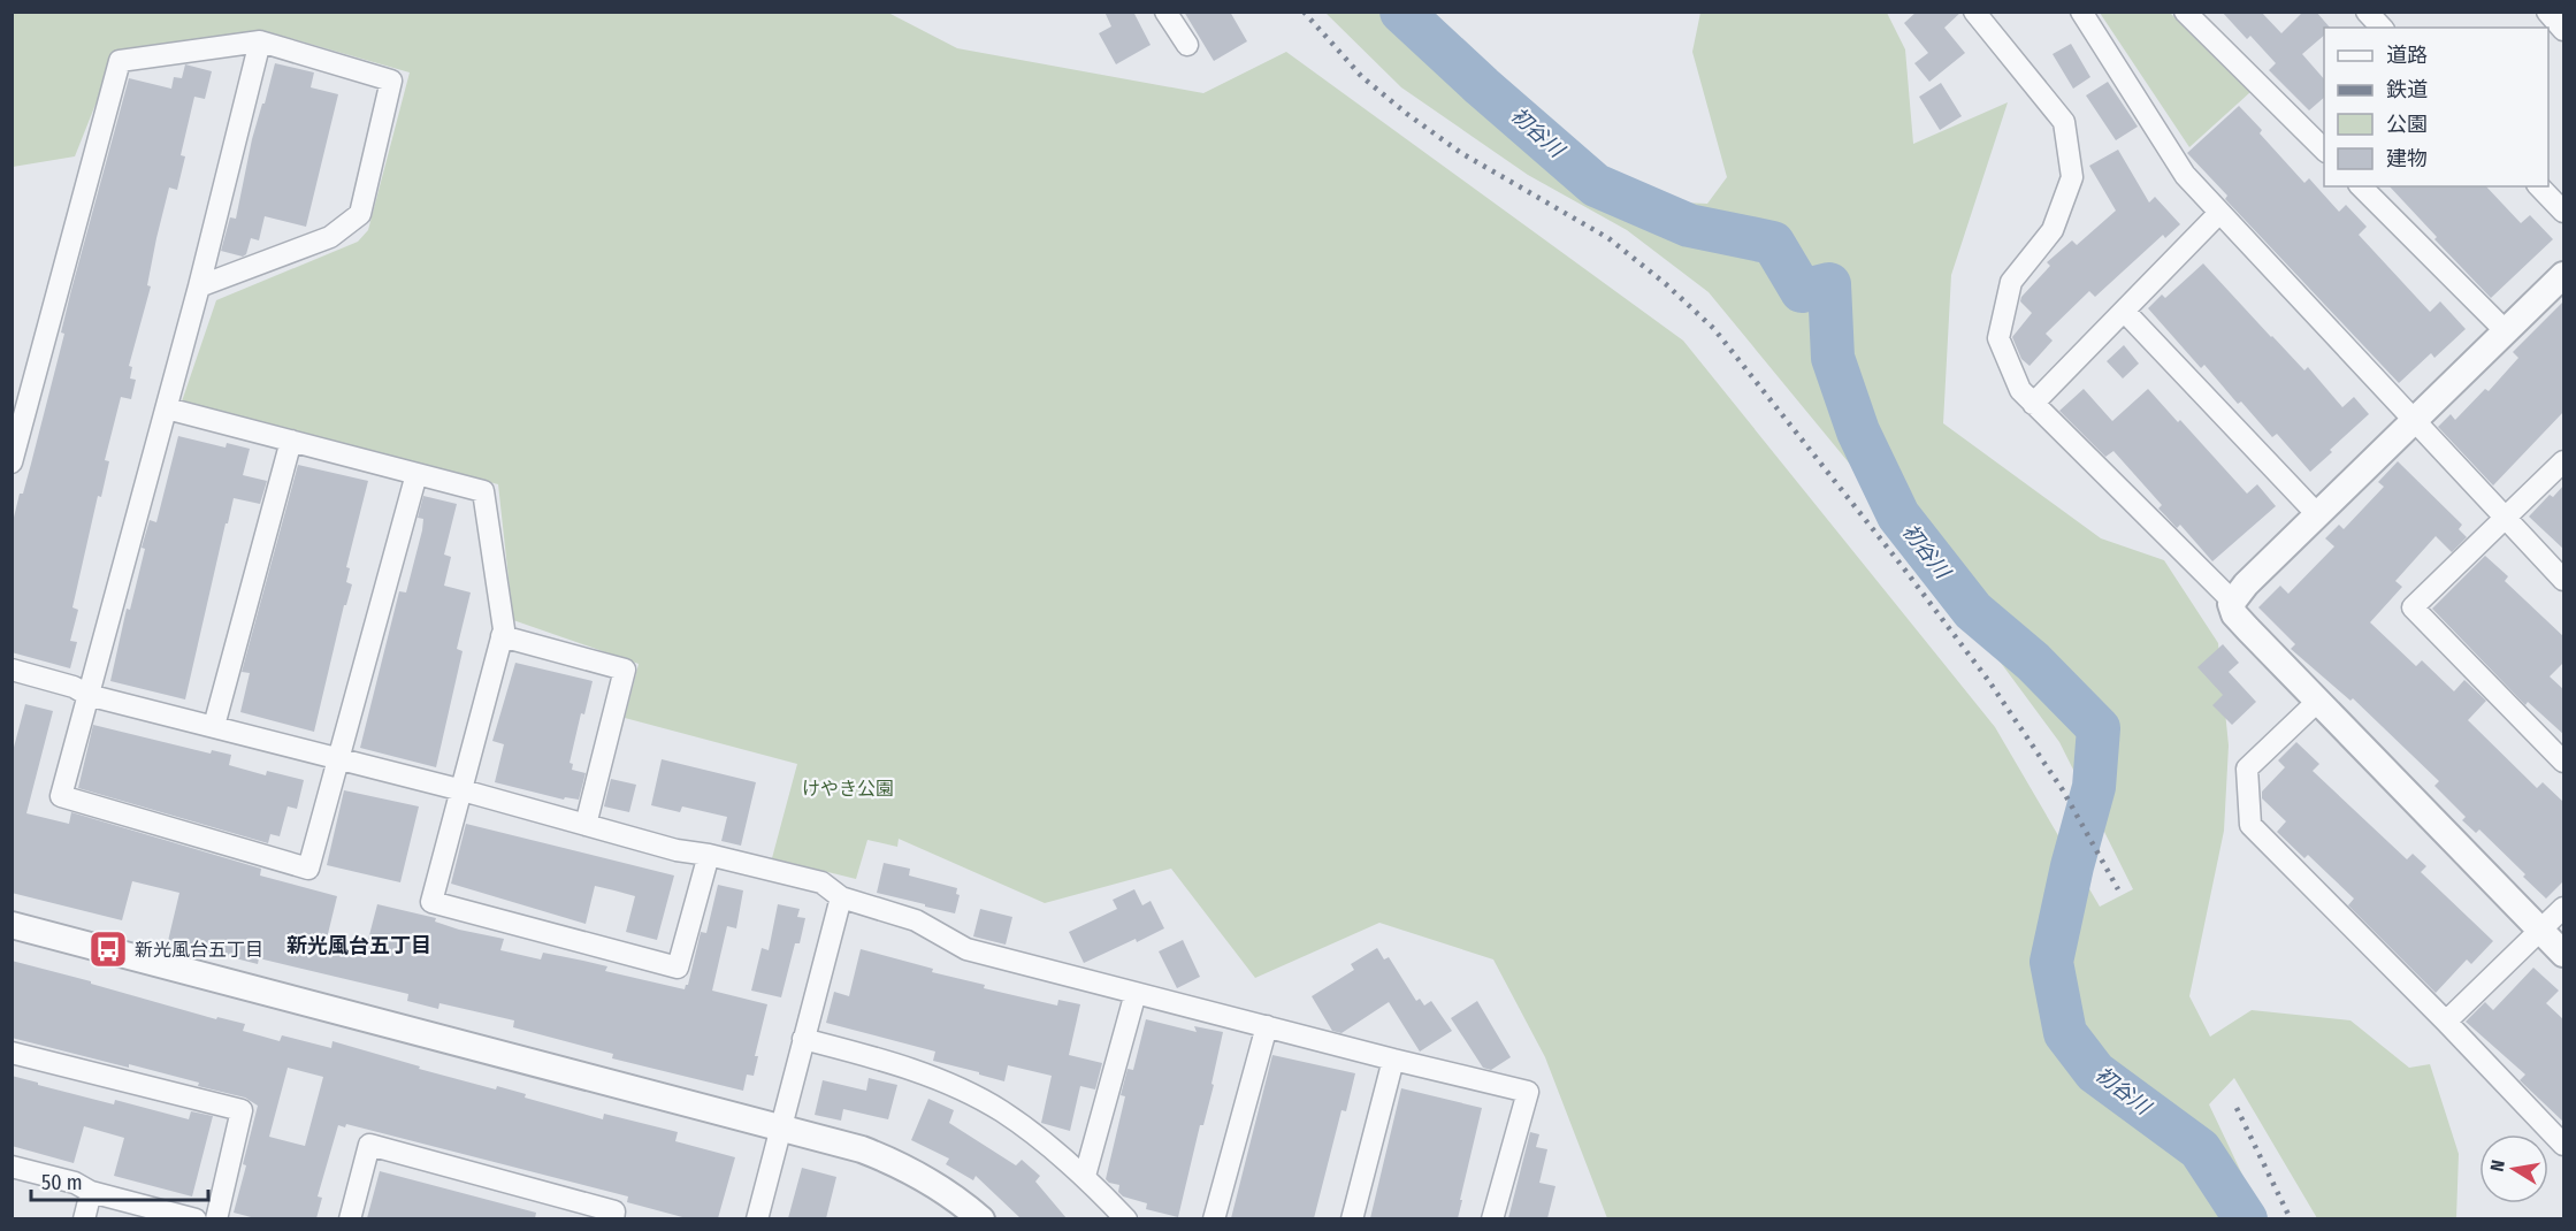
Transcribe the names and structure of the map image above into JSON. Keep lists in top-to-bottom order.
{
  "districts": ["新光風台五丁目"],
  "water": ["初谷川"],
  "parks": ["けやき公園"],
  "places": {
    "bus stop": ["新光風台五丁目"]
  },
  "legend": [
    "道路",
    "鉄道",
    "公園",
    "建物"
  ],
  "scale_bar": "50 m",
  "north": "left"
}
